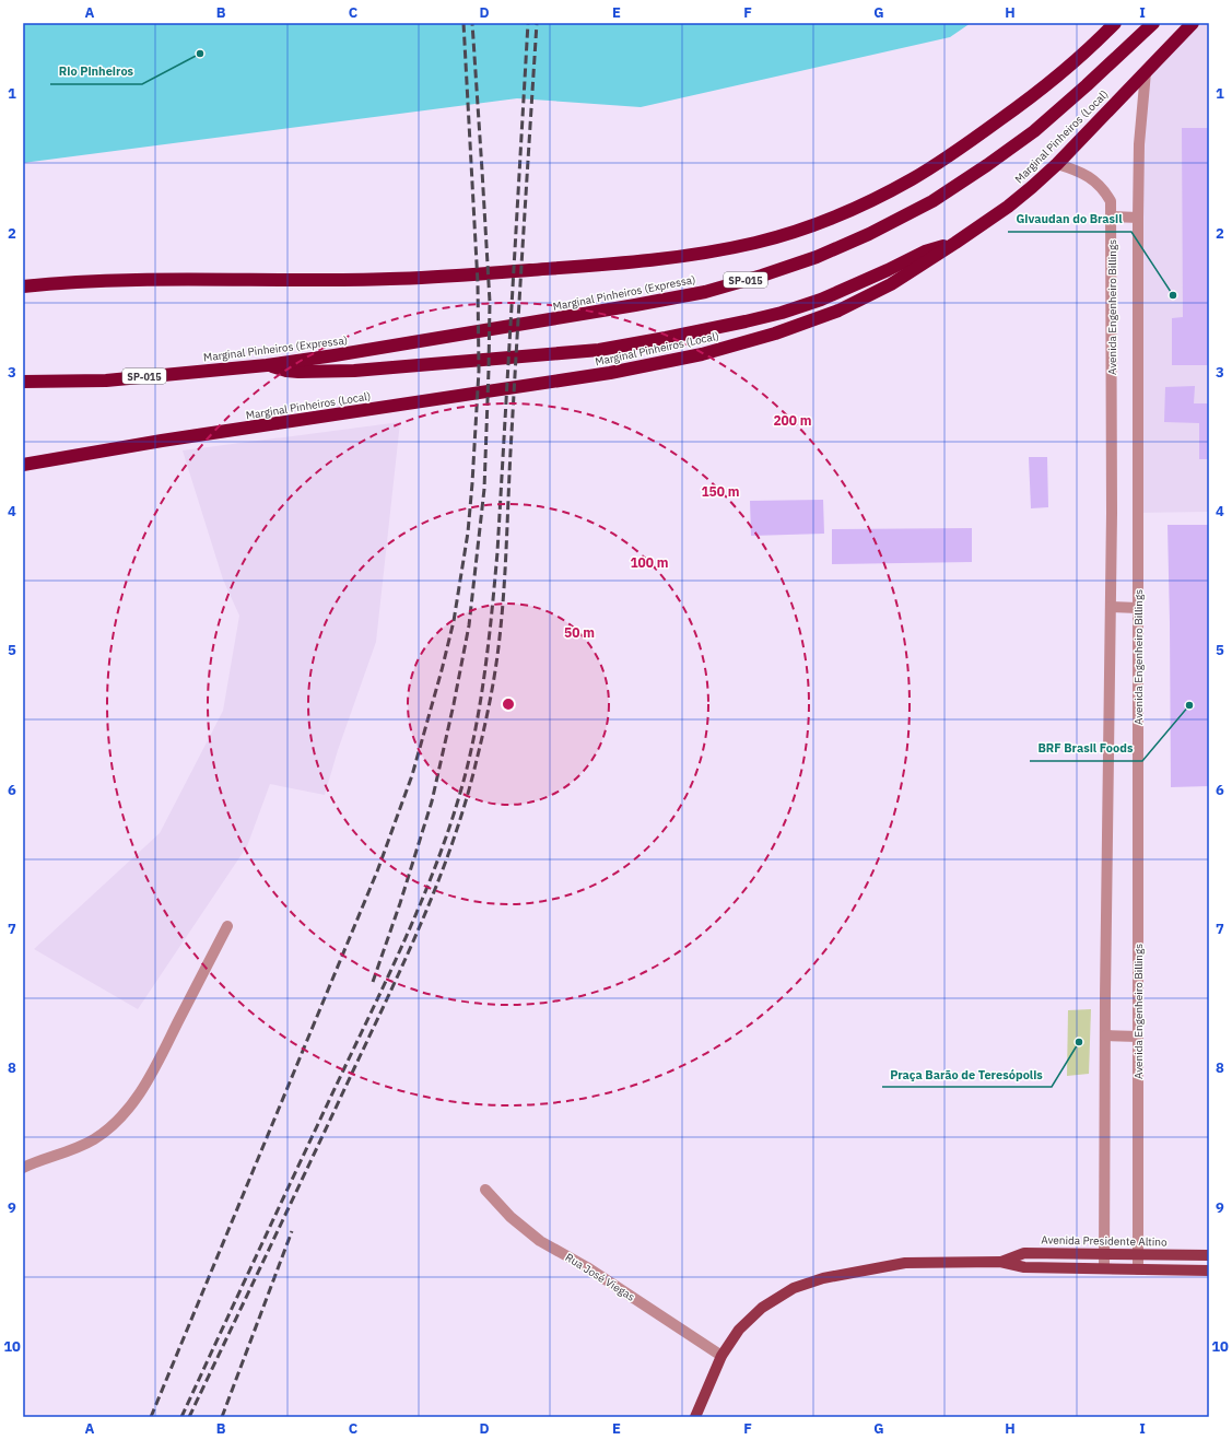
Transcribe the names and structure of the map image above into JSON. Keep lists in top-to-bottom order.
{
  "streets": {
    "highway": ["Marginal Pinheiros (Local)", "SP-015", "Marginal Pinheiros (Expressa)"],
    "main road": ["Avenida Presidente Altino"],
    "street": ["Avenida Engenheiro Billings", "Rua José Viegas"]
  },
  "crossings": [
    ["Marginal Pinheiros (Local)", "Avenida Engenheiro Billings"],
    ["Avenida Engenheiro Billings", "Avenida Presidente Altino"],
    ["Avenida Presidente Altino", "Rua José Viegas"]
  ],
  "places": [
    "Rio Pinheiros",
    "Givaudan do Brasil",
    "BRF Brasil Foods",
    "Praça Barão de Teresópolis"
  ],
  "grid": {
    "columns": [
      "A",
      "B",
      "C",
      "D",
      "E",
      "F",
      "G",
      "H",
      "I"
    ],
    "rows": [
      "1",
      "2",
      "3",
      "4",
      "5",
      "6",
      "7",
      "8",
      "9",
      "10"
    ]
  },
  "rings": [
    "200 m",
    "150 m",
    "100 m",
    "50 m"
  ]
}
